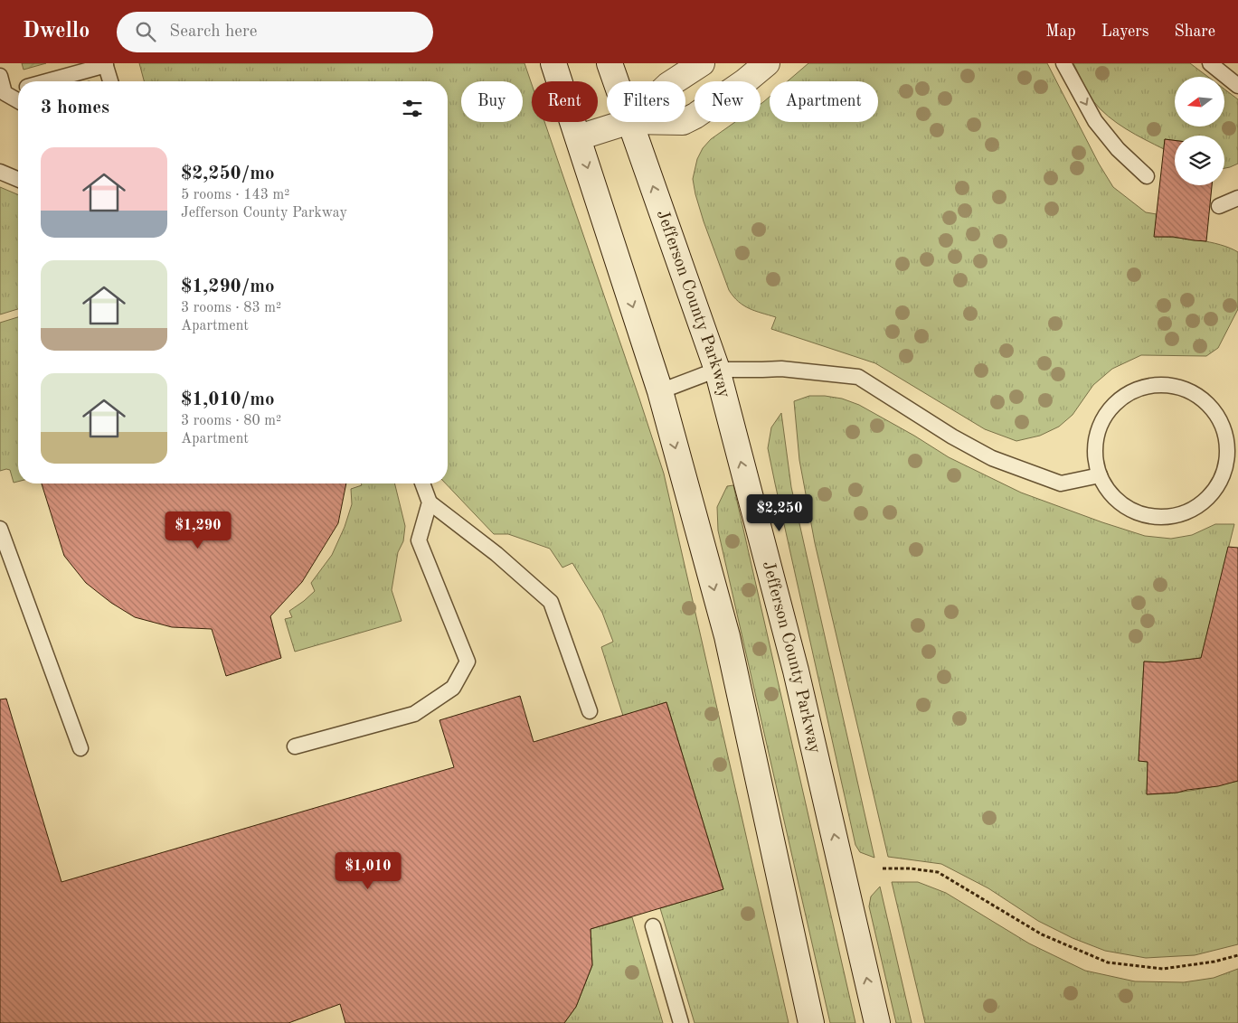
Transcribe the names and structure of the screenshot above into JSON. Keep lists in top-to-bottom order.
{
  "streets": {
    "street": ["Jefferson County Parkway"]
  },
  "north": "left",
  "page": {
    "header": "Dwello",
    "search": "Search here",
    "nav": ["Map", "Layers", "Share"],
    "chip": [
      "Buy",
      "Rent",
      "Filters",
      "New",
      "Apartment"
    ],
    "heading": "3 homes",
    "list": [
      {
        "name": "$2,250/mo",
        "note": "5 rooms · 143 m² · Jefferson County Parkway"
      },
      {
        "name": "$1,290/mo",
        "note": "3 rooms · 83 m² · Apartment"
      },
      {
        "name": "$1,010/mo",
        "note": "3 rooms · 80 m² · Apartment"
      }
    ],
    "price": ["$2,250", "$1,290", "$1,010"]
  }
}
